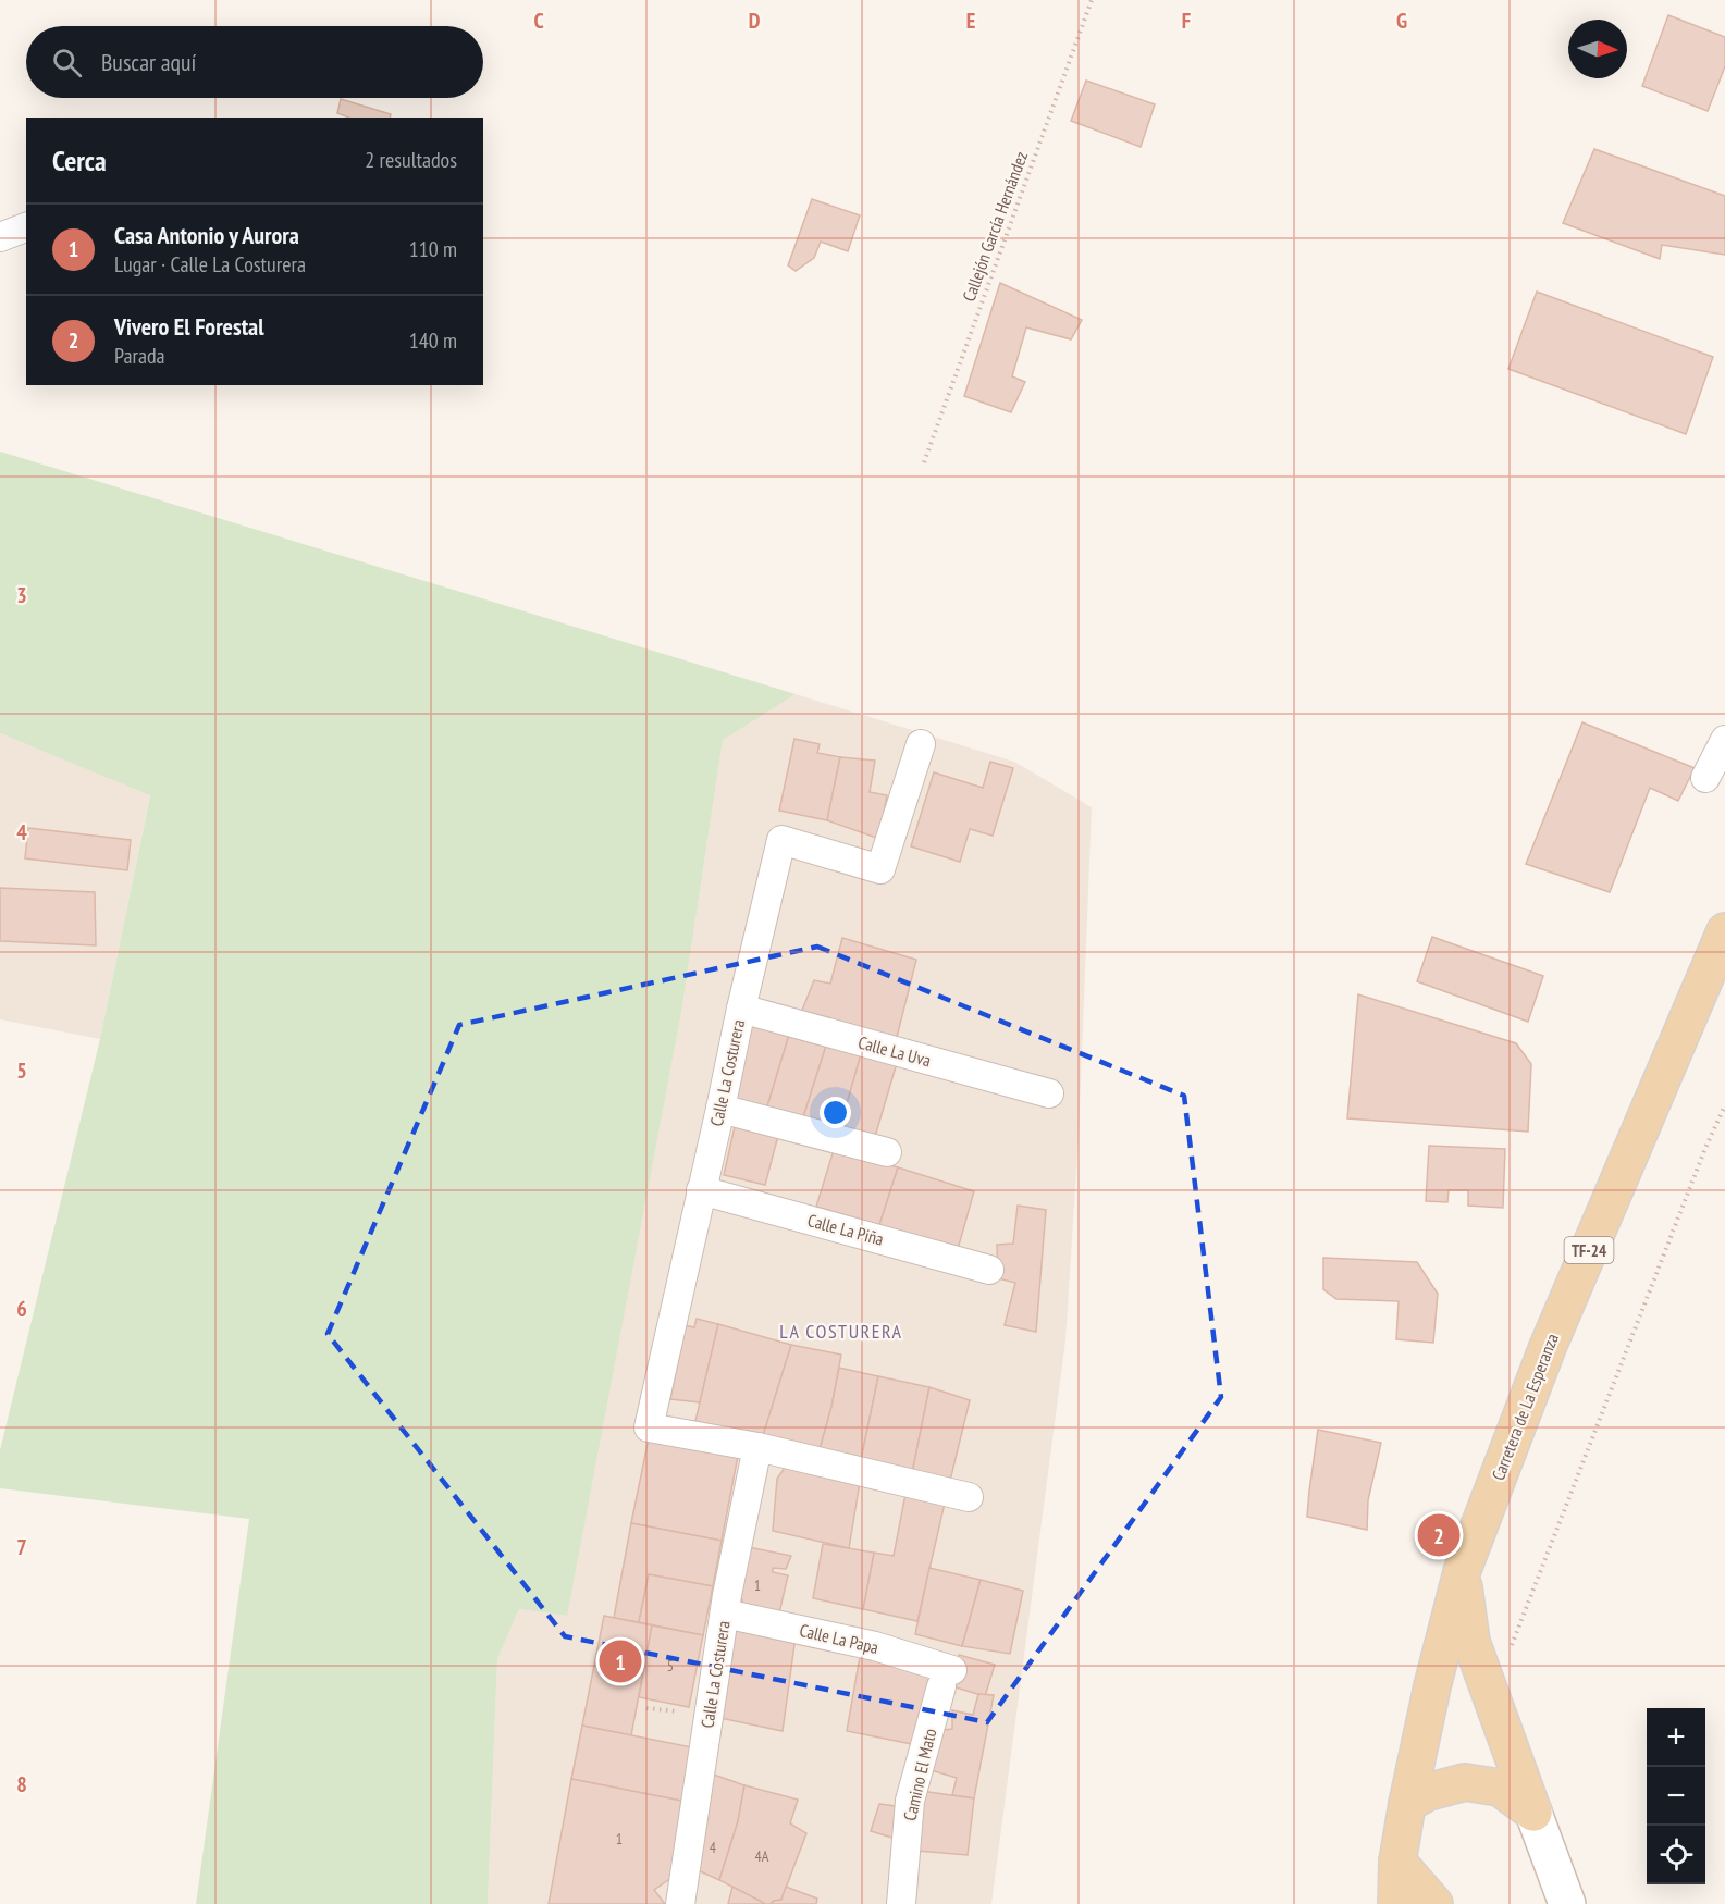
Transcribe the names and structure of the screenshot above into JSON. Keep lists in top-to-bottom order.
{
  "streets": {
    "main road": ["TF-24", "Carretera de La Esperanza"],
    "street": [
      "Calle La Uva",
      "Calle La Costurera",
      "Calle La Piña",
      "Calle La Papa",
      "Camino El Mato"
    ],
    "path": ["Callejón García Hernández"]
  },
  "crossings": [
    ["Calle La Uva", "Calle La Costurera"],
    ["Calle La Costurera", "Calle La Piña"],
    ["Calle La Costurera", "Calle La Papa"],
    ["Calle La Papa", "Camino El Mato"]
  ],
  "districts": ["LA COSTURERA"],
  "house_numbers": [
    "1",
    "5",
    "1",
    "4",
    "4A"
  ],
  "north": "right",
  "page": {
    "search": "Buscar aquí",
    "heading": ["Cerca", "2 resultados"],
    "list": [
      {
        "mark": "1",
        "name": "Casa Antonio y Aurora",
        "note": "Lugar · Calle La Costurera",
        "value": "110 m"
      },
      {
        "mark": "2",
        "name": "Vivero El Forestal",
        "note": "Parada",
        "value": "140 m"
      }
    ],
    "pins": ["2", "1"],
    "map_buttons": ["+", "−"]
  },
  "grid": {
    "columns": [
      "C",
      "D",
      "E",
      "F",
      "G"
    ],
    "rows": [
      "3",
      "4",
      "5",
      "6",
      "7",
      "8"
    ]
  }
}
